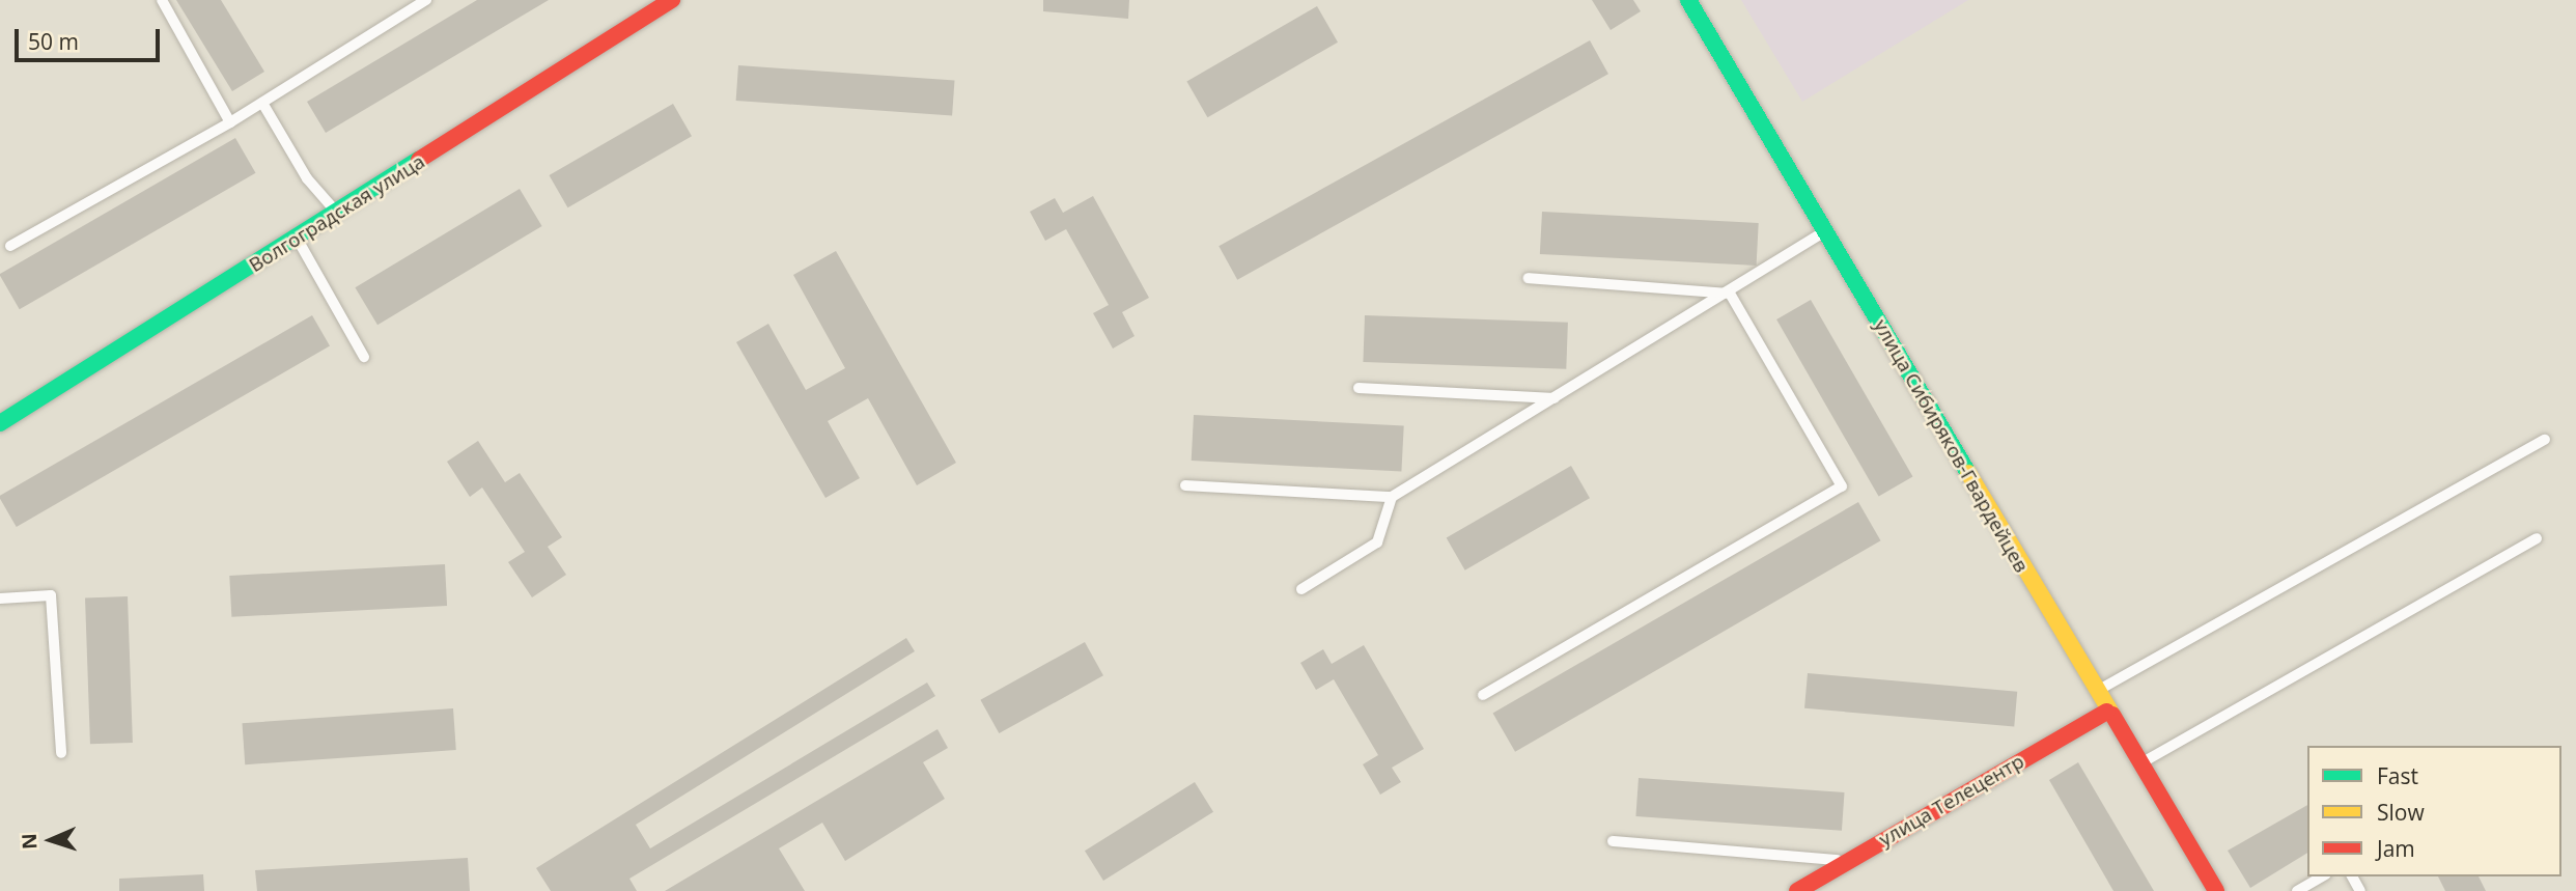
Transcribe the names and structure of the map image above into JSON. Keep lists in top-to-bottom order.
{
  "streets": {
    "street": ["Волгоградская улица", "улица Сибиряков-Гвардейцев", "улица Телецентр"]
  },
  "crossings": [
    ["улица Сибиряков-Гвардейцев", "улица Телецентр"]
  ],
  "legend": ["Fast", "Slow", "Jam"],
  "scale_bar": "50 m",
  "north": "left"
}
